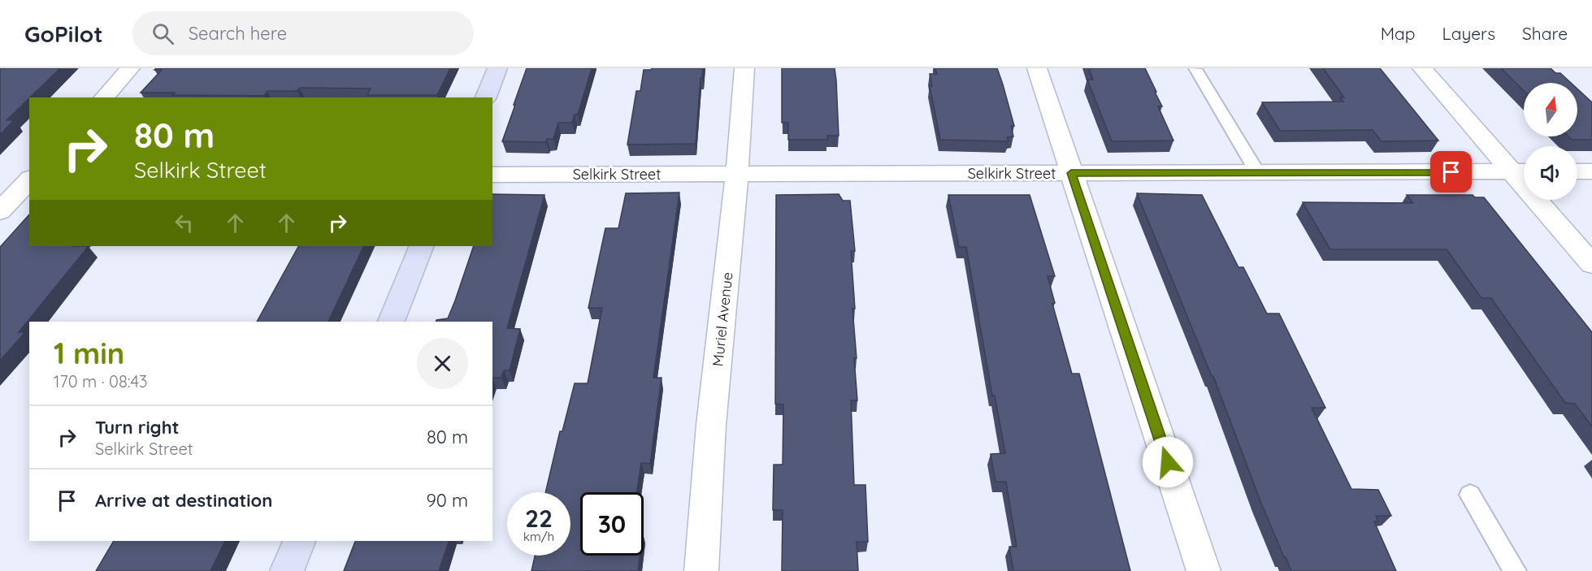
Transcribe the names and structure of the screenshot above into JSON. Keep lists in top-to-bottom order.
{
  "streets": {
    "street": ["Selkirk Street", "Muriel Avenue"]
  },
  "crossings": [
    ["Selkirk Street", "Muriel Avenue"]
  ],
  "north": "top",
  "page": {
    "header": "GoPilot",
    "search": "Search here",
    "nav": ["Map", "Layers", "Share"],
    "turn": ["80 m", "Selkirk Street"],
    "heading": ["1 min", "170 m · 08:43"],
    "list": [
      {
        "name": "Turn right",
        "note": "Selkirk Street",
        "value": "80 m"
      },
      {
        "name": "Arrive at destination",
        "value": "90 m"
      }
    ],
    "speed": "22 km/h",
    "limit": "30"
  }
}
